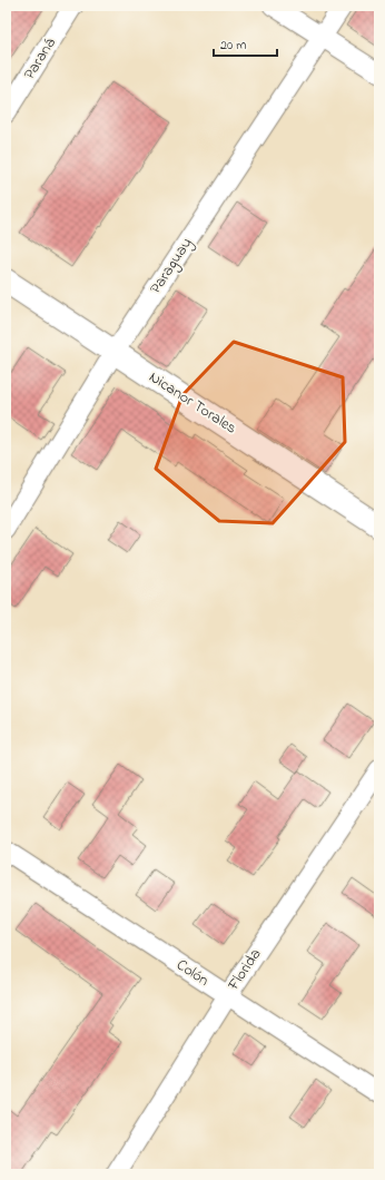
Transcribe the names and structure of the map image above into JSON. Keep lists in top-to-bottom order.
{
  "streets": {
    "street": [
      "Paraná",
      "Paraguay",
      "Nicanor Torales",
      "Florida",
      "Colón"
    ]
  },
  "crossings": [
    ["Paraguay", "Nicanor Torales"],
    ["Florida", "Colón"]
  ],
  "scale_bar": "20 m"
}
